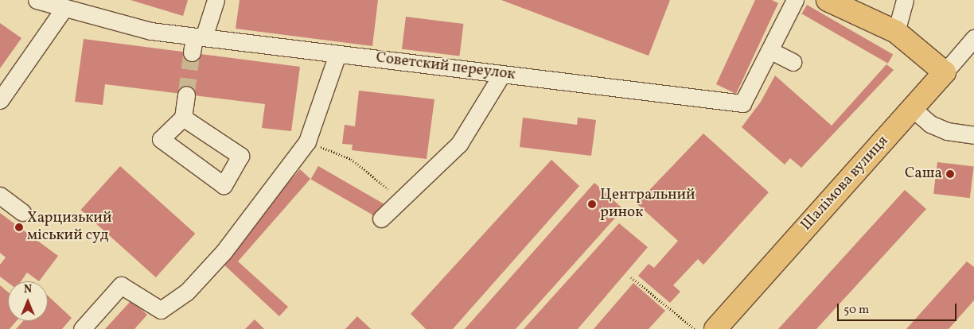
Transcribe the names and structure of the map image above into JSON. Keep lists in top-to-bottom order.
{
  "streets": {
    "main road": ["Шалімова вулиця"],
    "street": ["Советский переулок"]
  },
  "places": ["Саша", "Центральний ринок", "Харцизький міський суд"],
  "scale_bar": "50 m",
  "north": "top"
}
